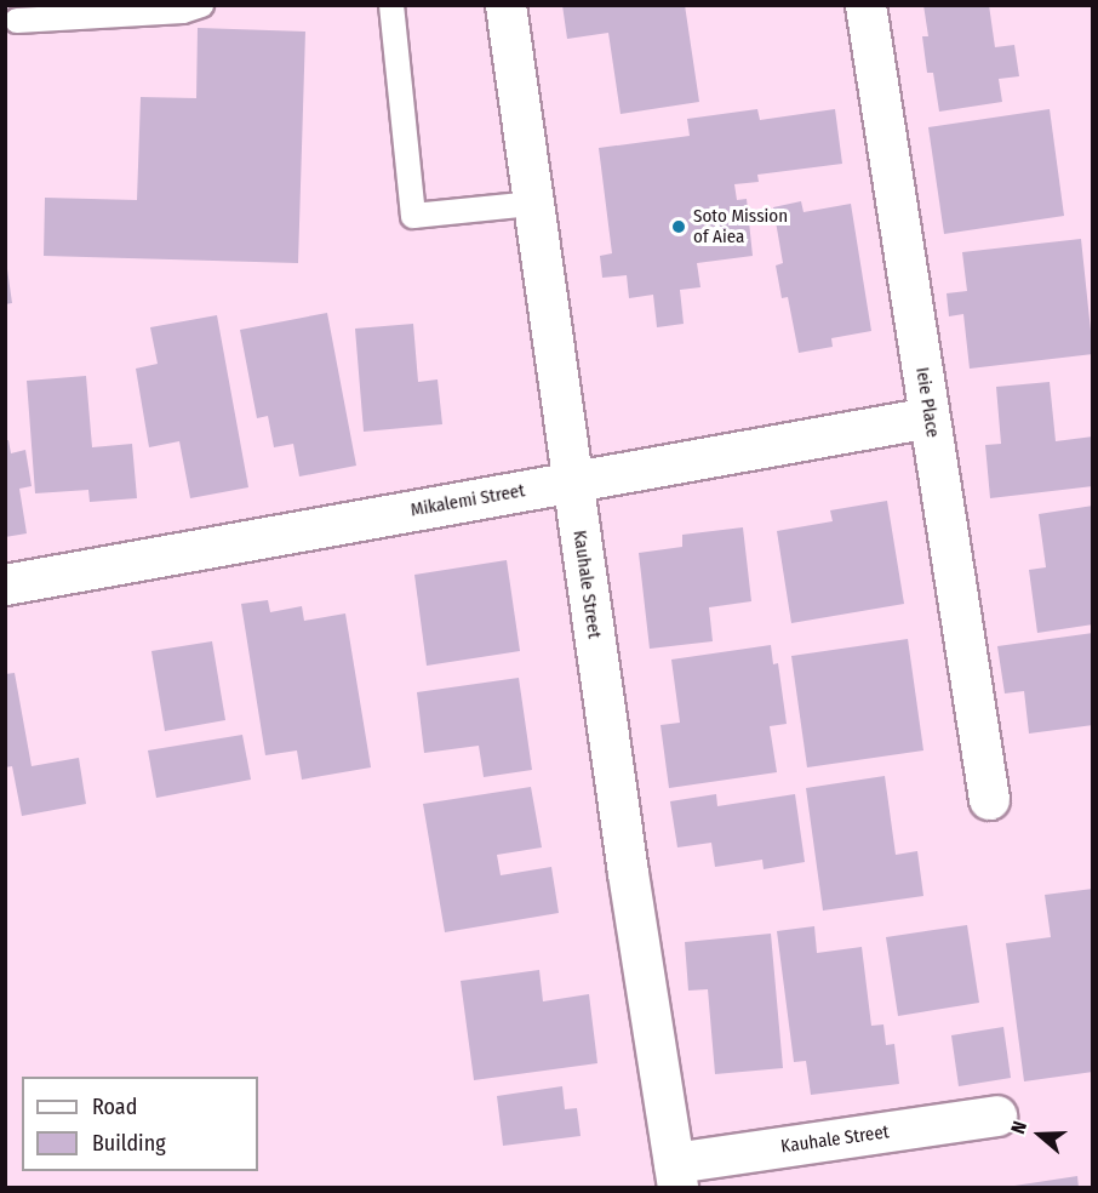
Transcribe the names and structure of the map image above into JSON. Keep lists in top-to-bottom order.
{
  "streets": {
    "street": ["Ieie Place", "Mikalemi Street", "Kauhale Street"]
  },
  "crossings": [
    ["Ieie Place", "Mikalemi Street"],
    ["Mikalemi Street", "Kauhale Street"]
  ],
  "places": ["Soto Mission of Aiea"],
  "legend": ["Road", "Building"],
  "north": "left"
}
